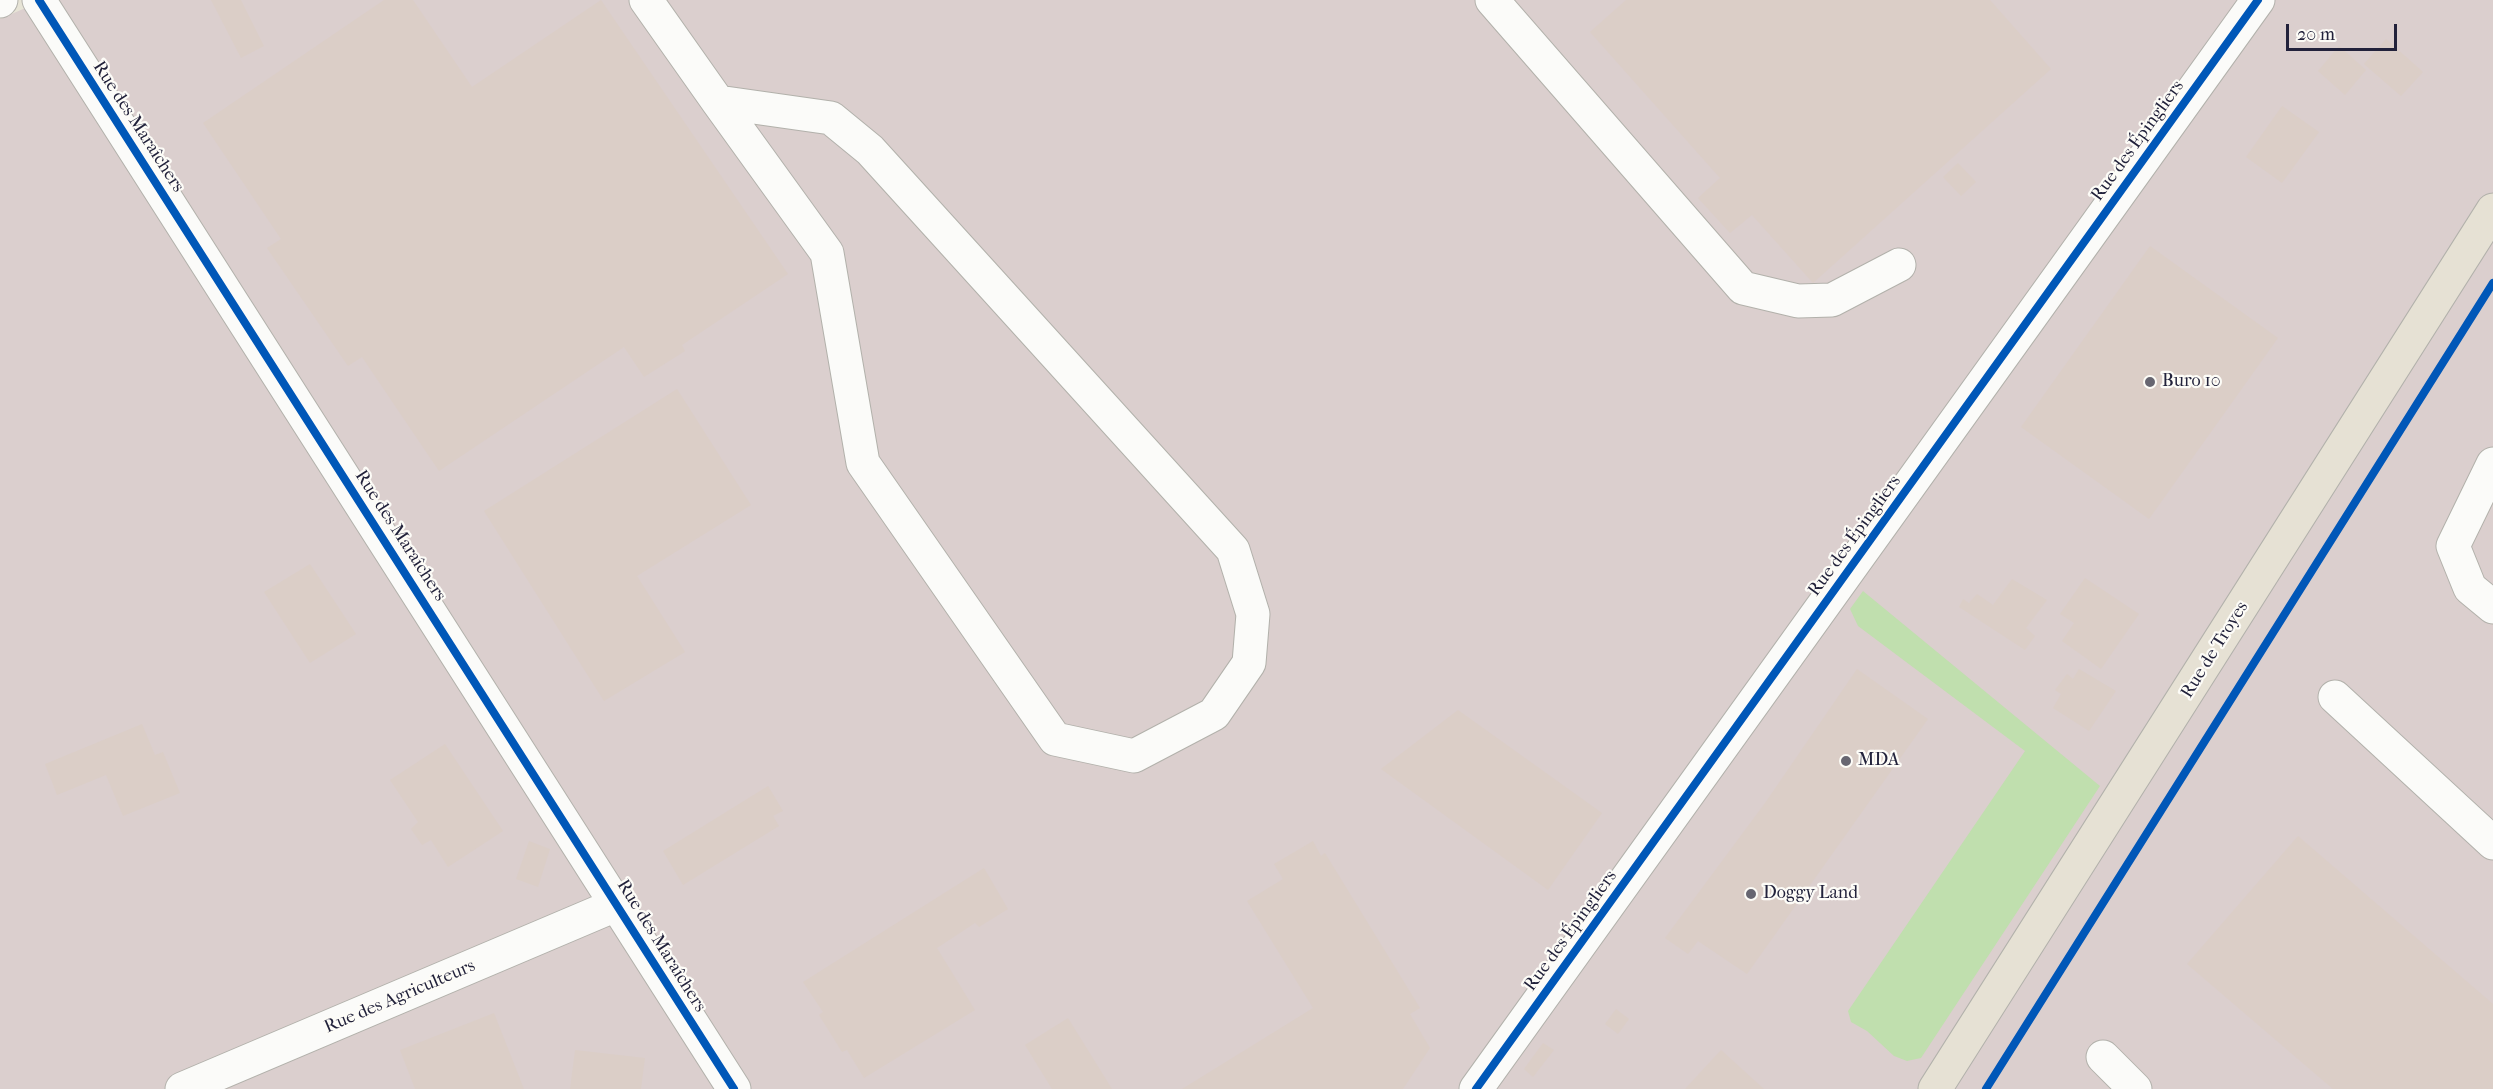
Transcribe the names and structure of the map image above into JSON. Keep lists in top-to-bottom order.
{
  "streets": {
    "main road": ["Rue de Troyes"],
    "street": ["Rue des Maraîchers", "Rue des Épingliers", "Rue des Agriculteurs"]
  },
  "crossings": [
    ["Rue des Maraîchers", "Rue des Agriculteurs"]
  ],
  "places": ["Buro 10", "MDA", "Doggy Land"],
  "scale_bar": "20 m"
}
